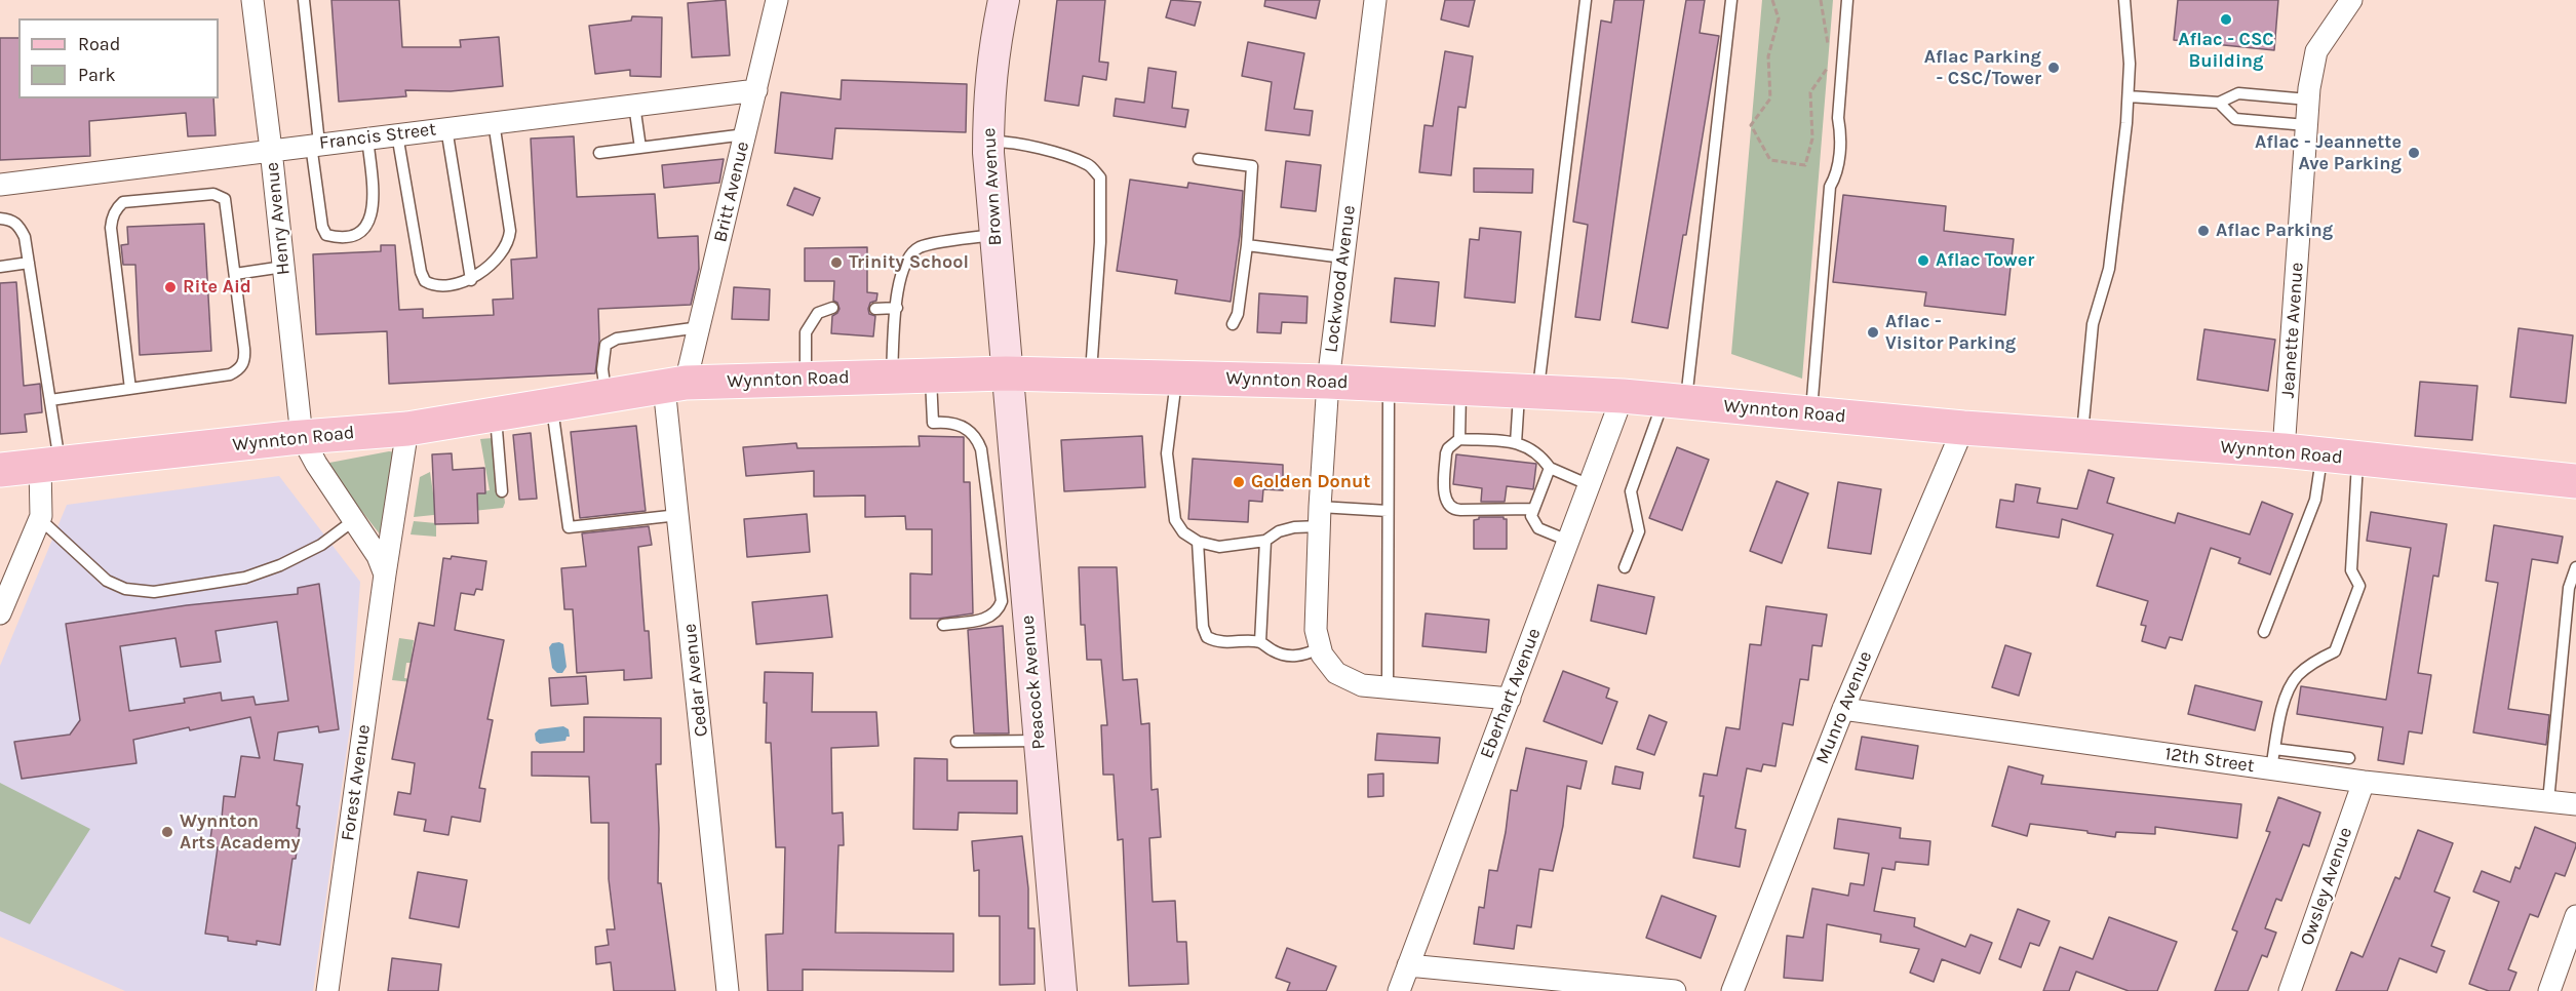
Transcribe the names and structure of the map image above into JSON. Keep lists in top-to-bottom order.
{
  "streets": {
    "main road": ["Wynnton Road"],
    "street": [
      "Francis Street",
      "Brown Avenue",
      "Britt Avenue",
      "Henry Avenue",
      "Lockwood Avenue",
      "Jeanette Avenue",
      "Cedar Avenue",
      "Peacock Avenue",
      "Eberhart Avenue",
      "Munro Avenue",
      "12th Street",
      "Forest Avenue",
      "Owsley Avenue"
    ]
  },
  "crossings": [
    ["Francis Street", "Britt Avenue"],
    ["Francis Street", "Henry Avenue"],
    ["Brown Avenue", "Wynnton Road"],
    ["Brown Avenue", "Peacock Avenue"],
    ["Britt Avenue", "Wynnton Road"],
    ["Britt Avenue", "Cedar Avenue"],
    ["Henry Avenue", "Wynnton Road"],
    ["Lockwood Avenue", "Wynnton Road"],
    ["Lockwood Avenue", "Eberhart Avenue"],
    ["Jeanette Avenue", "Wynnton Road"],
    ["Wynnton Road", "Cedar Avenue"],
    ["Wynnton Road", "Peacock Avenue"],
    ["Wynnton Road", "Eberhart Avenue"],
    ["Wynnton Road", "Munro Avenue"],
    ["Wynnton Road", "Forest Avenue"],
    ["Munro Avenue", "12th Street"],
    ["12th Street", "Owsley Avenue"]
  ],
  "places": [
    "Aflac - CSC Building",
    "Aflac Parking - CSC/Tower",
    "Aflac - Jeannette Ave Parking",
    "Aflac Parking",
    "Aflac Tower",
    "Trinity School",
    "Rite Aid",
    "Aflac - Visitor Parking",
    "Golden Donut",
    "Wynnton Arts Academy"
  ],
  "legend": ["Road", "Park"]
}
